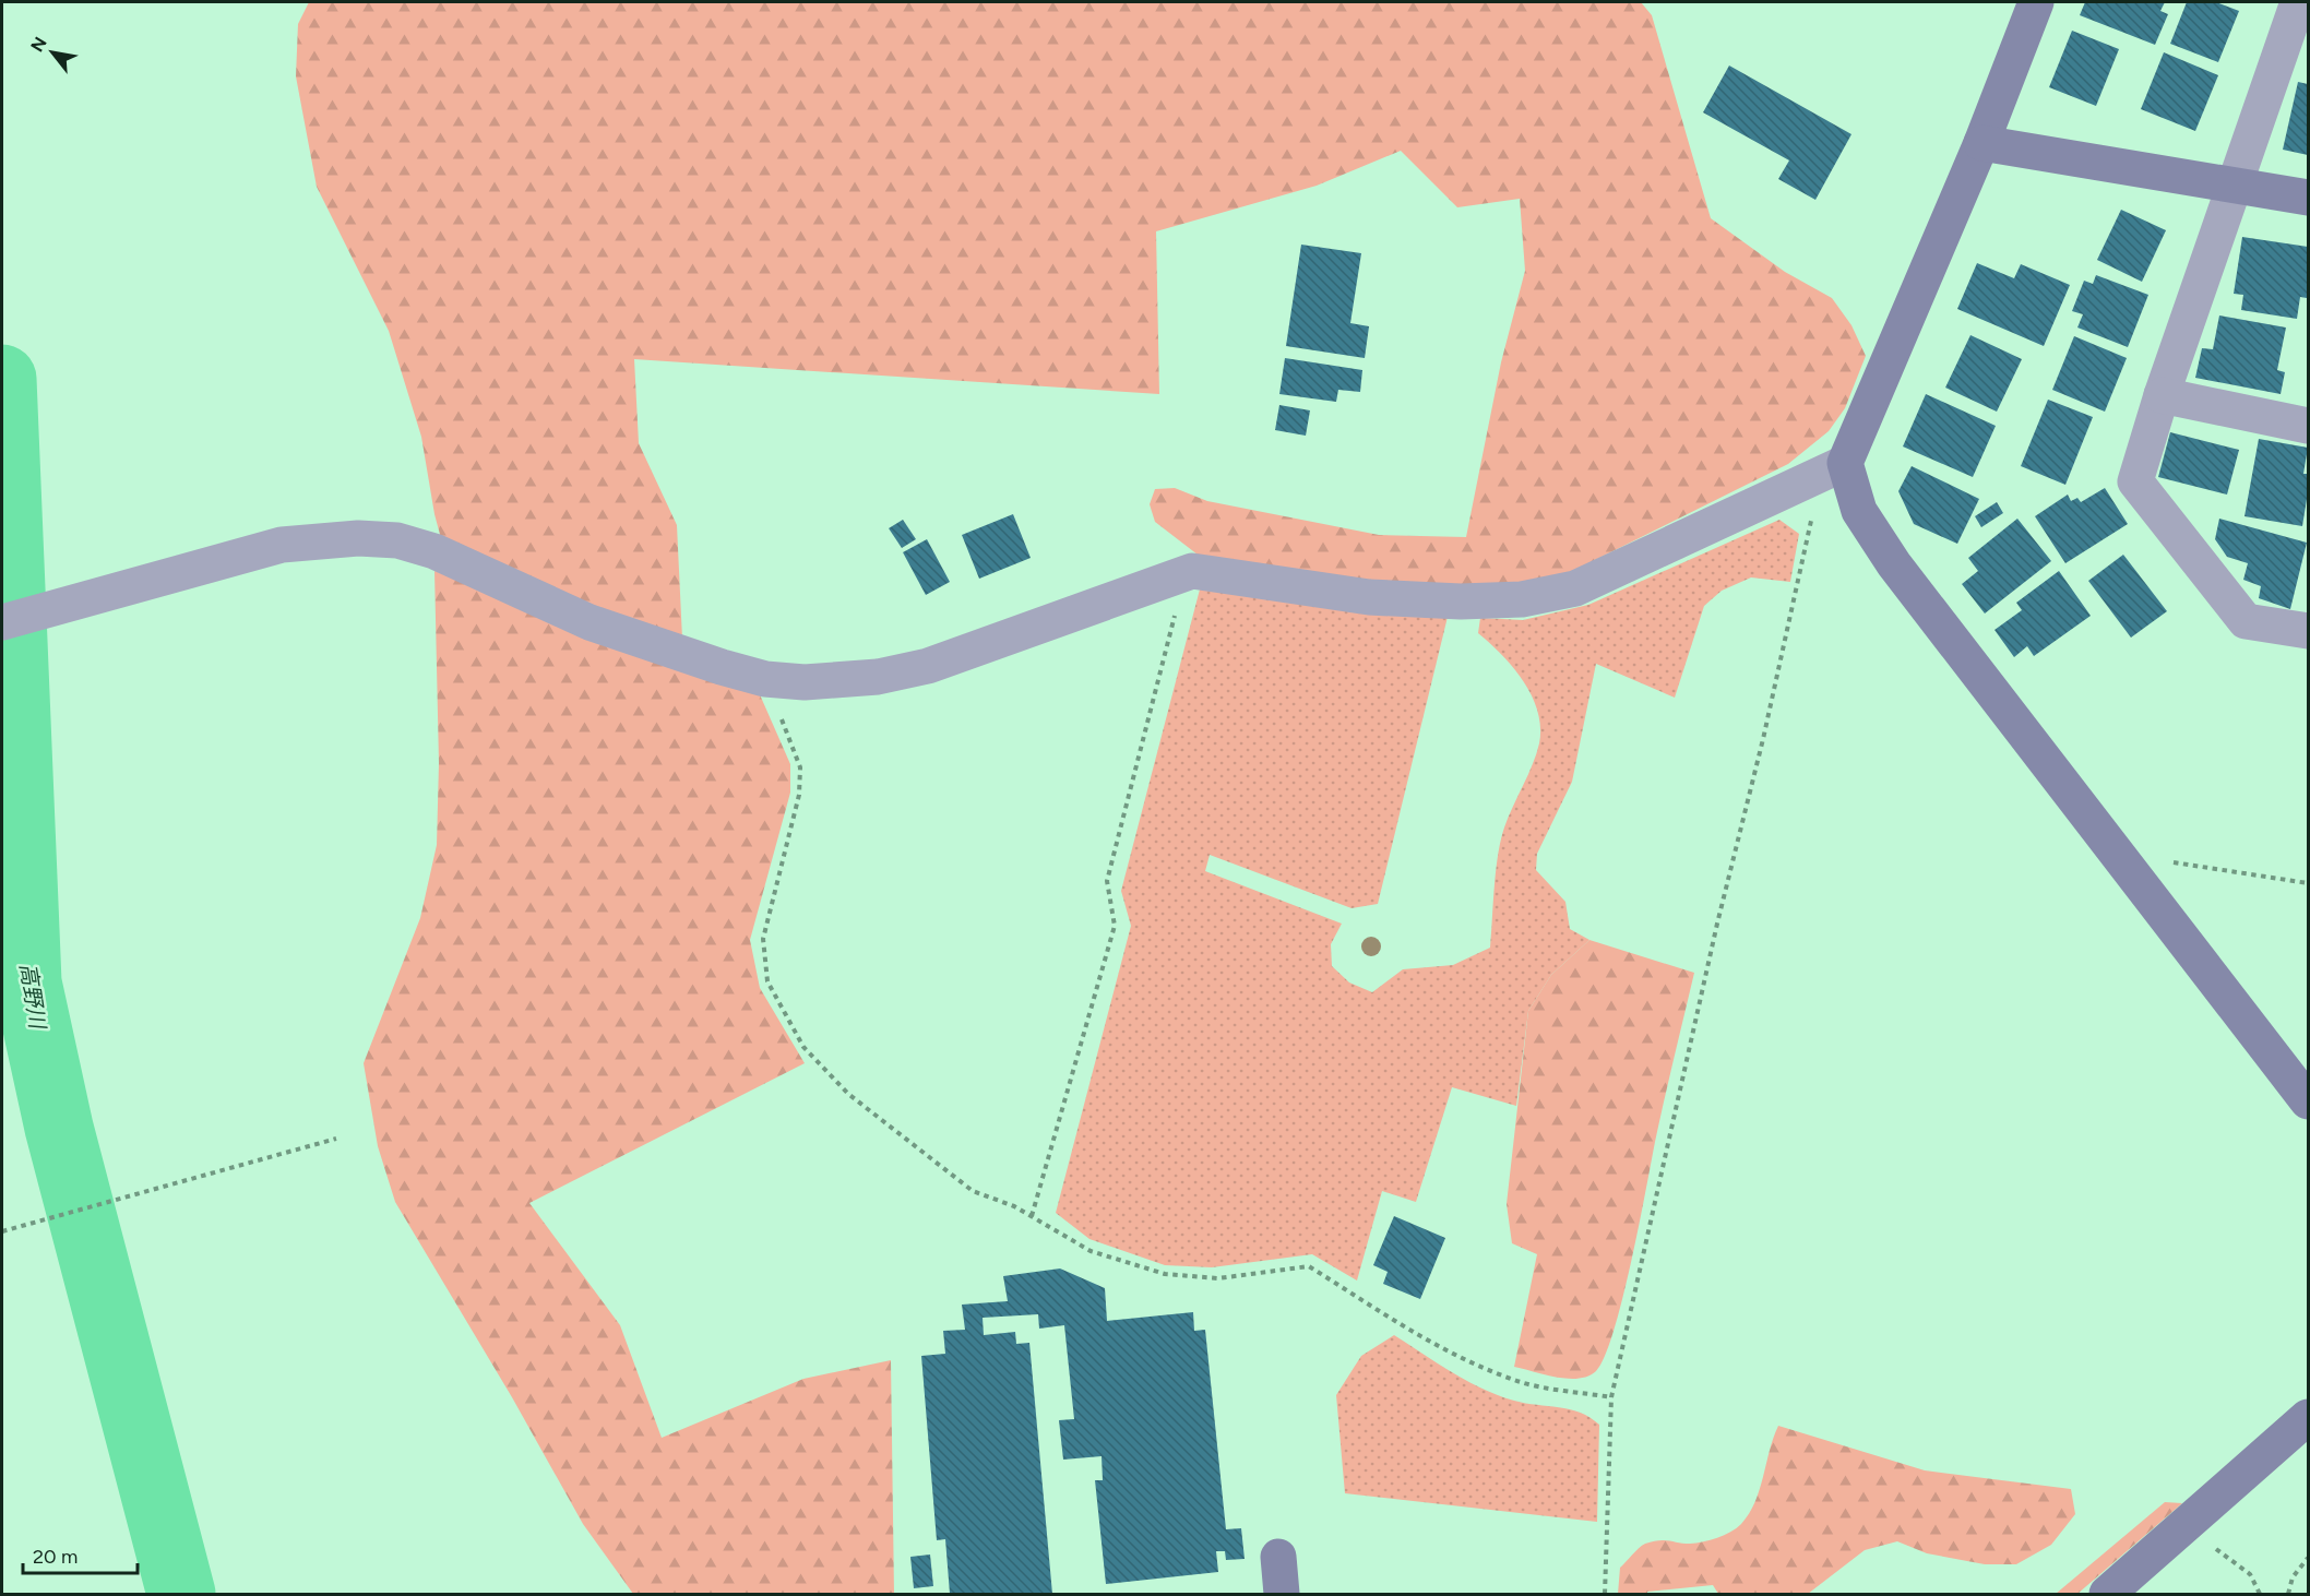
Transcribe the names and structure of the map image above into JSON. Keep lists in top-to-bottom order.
{
  "water": ["高野川"],
  "scale_bar": "20 m",
  "north": "top left"
}
